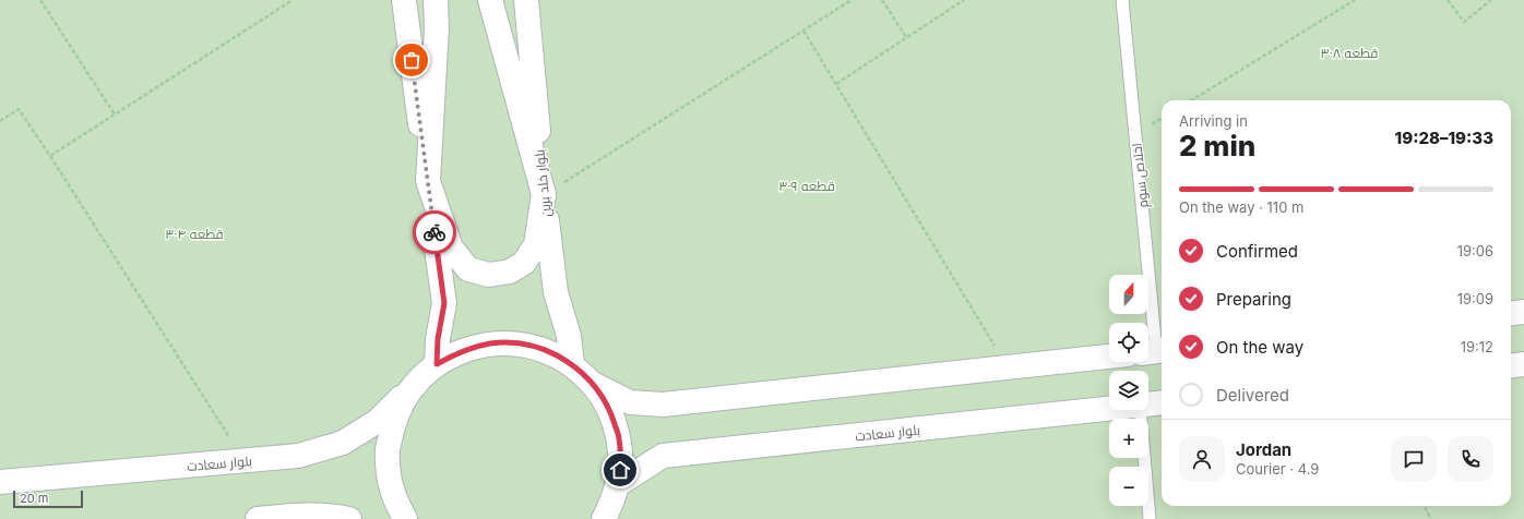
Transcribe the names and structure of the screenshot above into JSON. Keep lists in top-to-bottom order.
{
  "streets": {
    "street": ["بلوار خلد برین", "بلوار سعادت"],
    "lane": ["اخلاص سوم"]
  },
  "parks": ["قطعه ۳۰۸", "قطعه ۳۰۹", "قطعه ۳۰۴"],
  "scale_bar": "20 m",
  "north": "top",
  "page": {
    "heading": ["2 min", "Arriving in", "19:28–19:33"],
    "panel": ["Jordan", "Courier · 4.9"],
    "bar": "On the way · 110 m",
    "list": [
      ["Confirmed", "19:06"],
      ["Preparing", "19:09"],
      ["On the way", "19:12"],
      "Delivered"
    ],
    "map_buttons": ["+", "−"],
    "scale": "20 m"
  }
}
